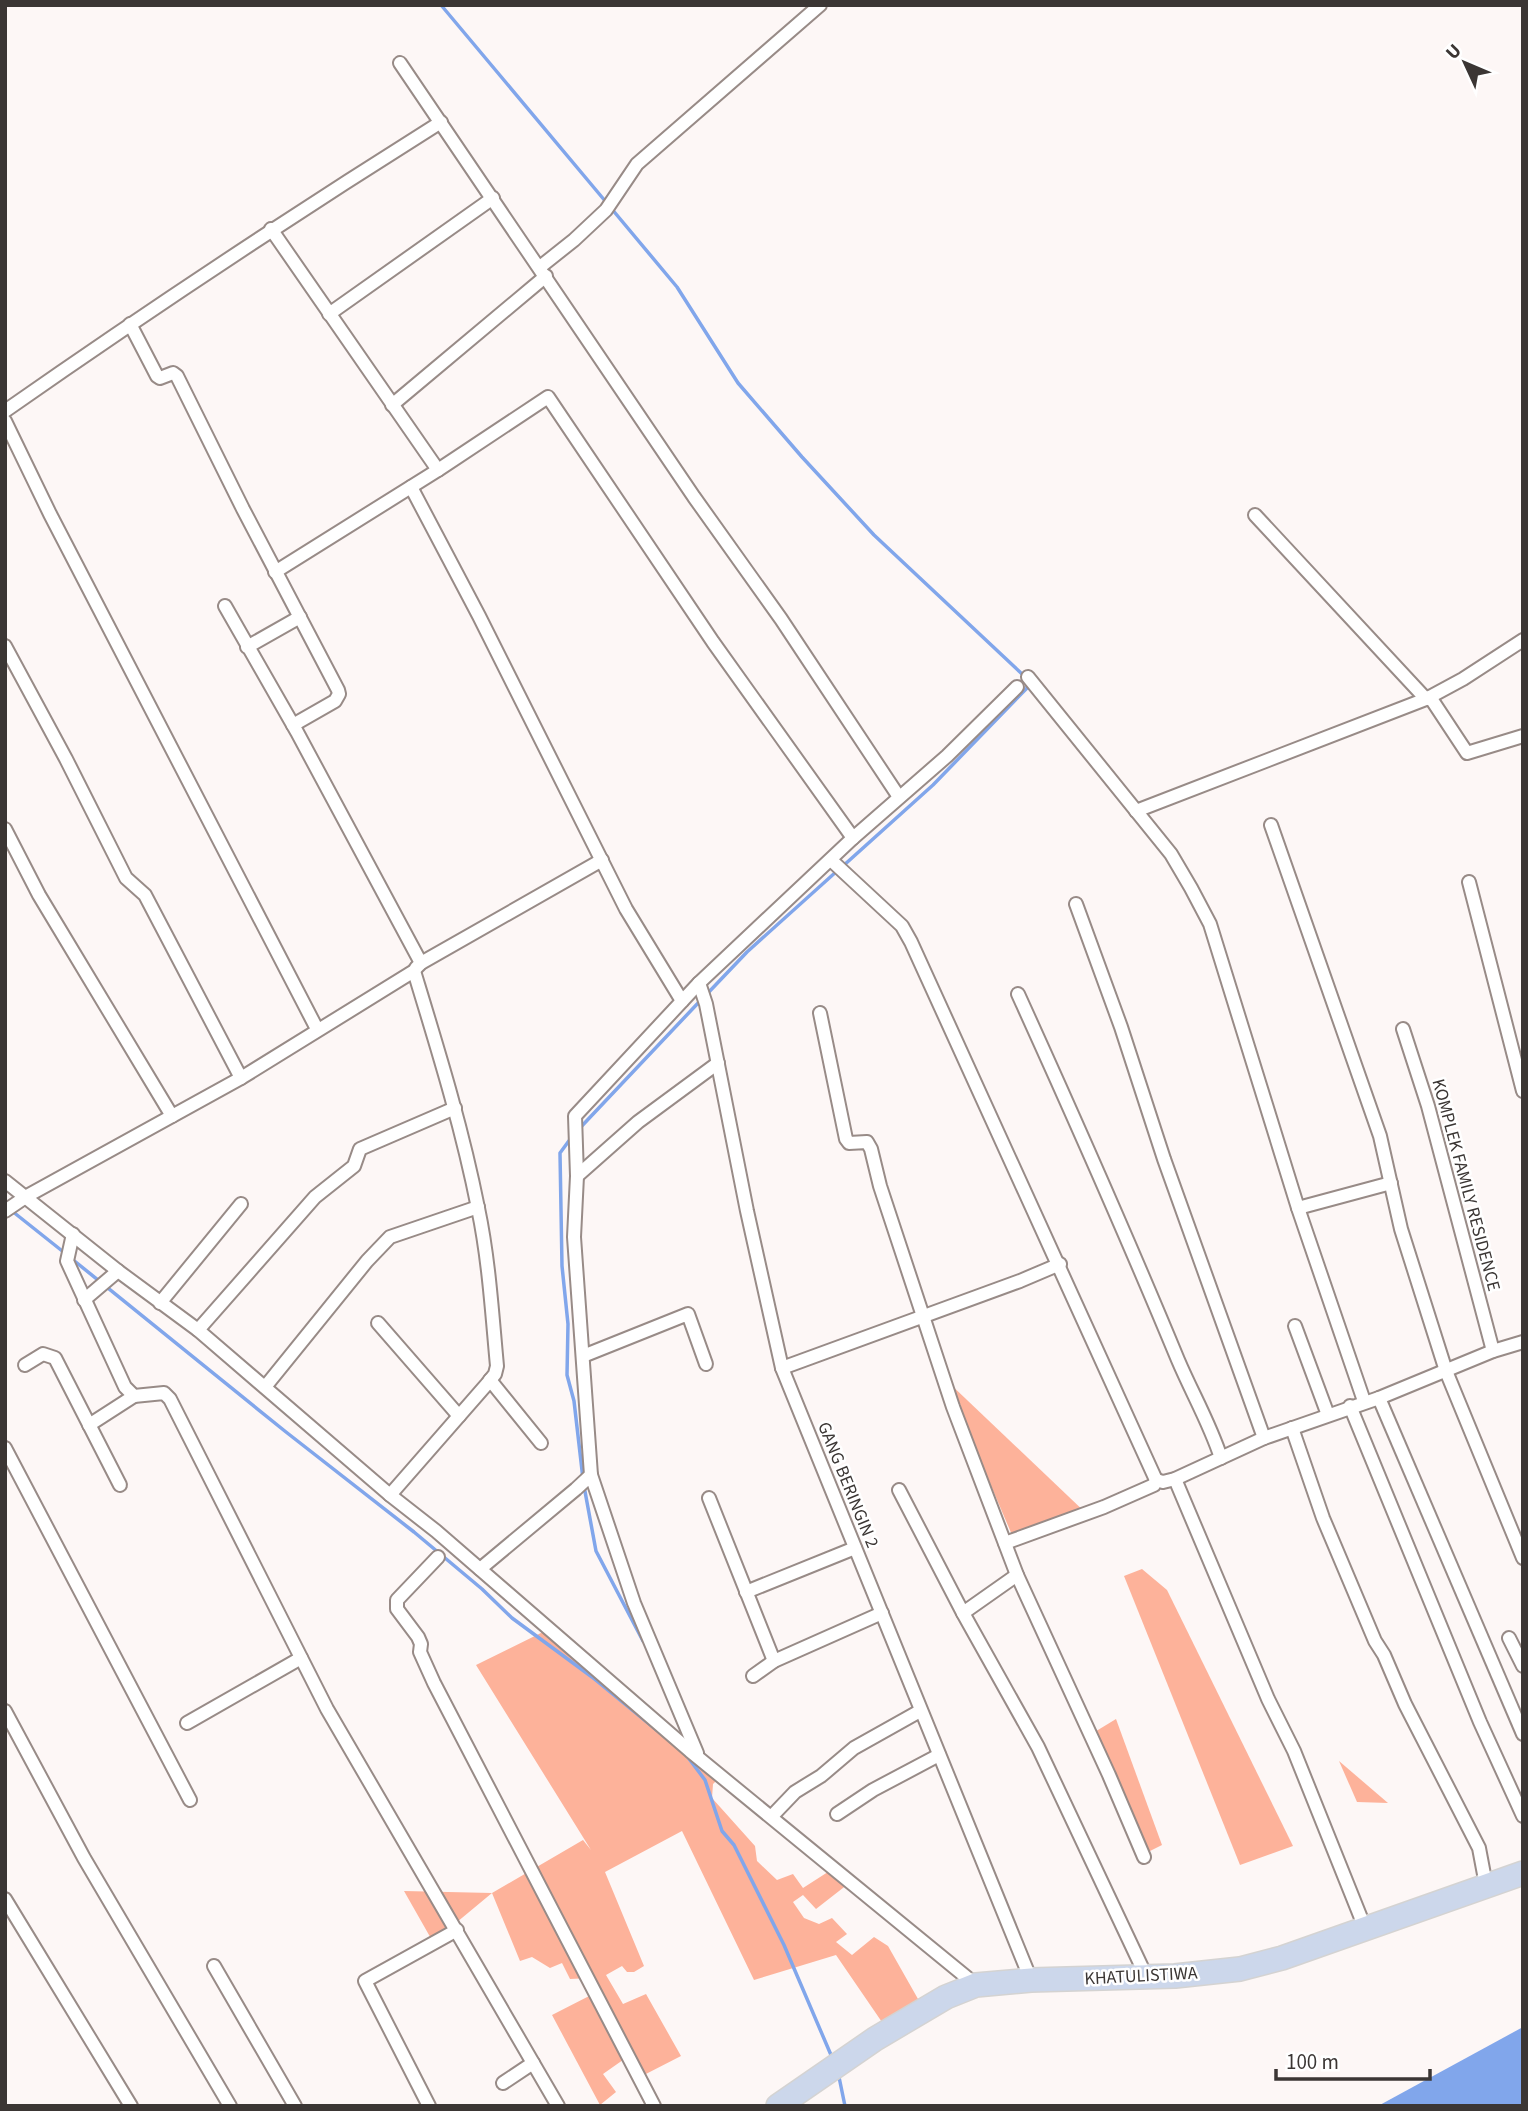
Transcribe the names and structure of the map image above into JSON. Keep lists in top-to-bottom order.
{
  "streets": {
    "highway": ["KHATULISTIWA"],
    "street": ["KOMPLEK FAMILY RESIDENCE", "GANG BERINGIN 2"]
  },
  "crossings": [
    ["GANG BERINGIN 2", "KHATULISTIWA"]
  ],
  "scale_bar": "100 m",
  "north": "top left"
}
